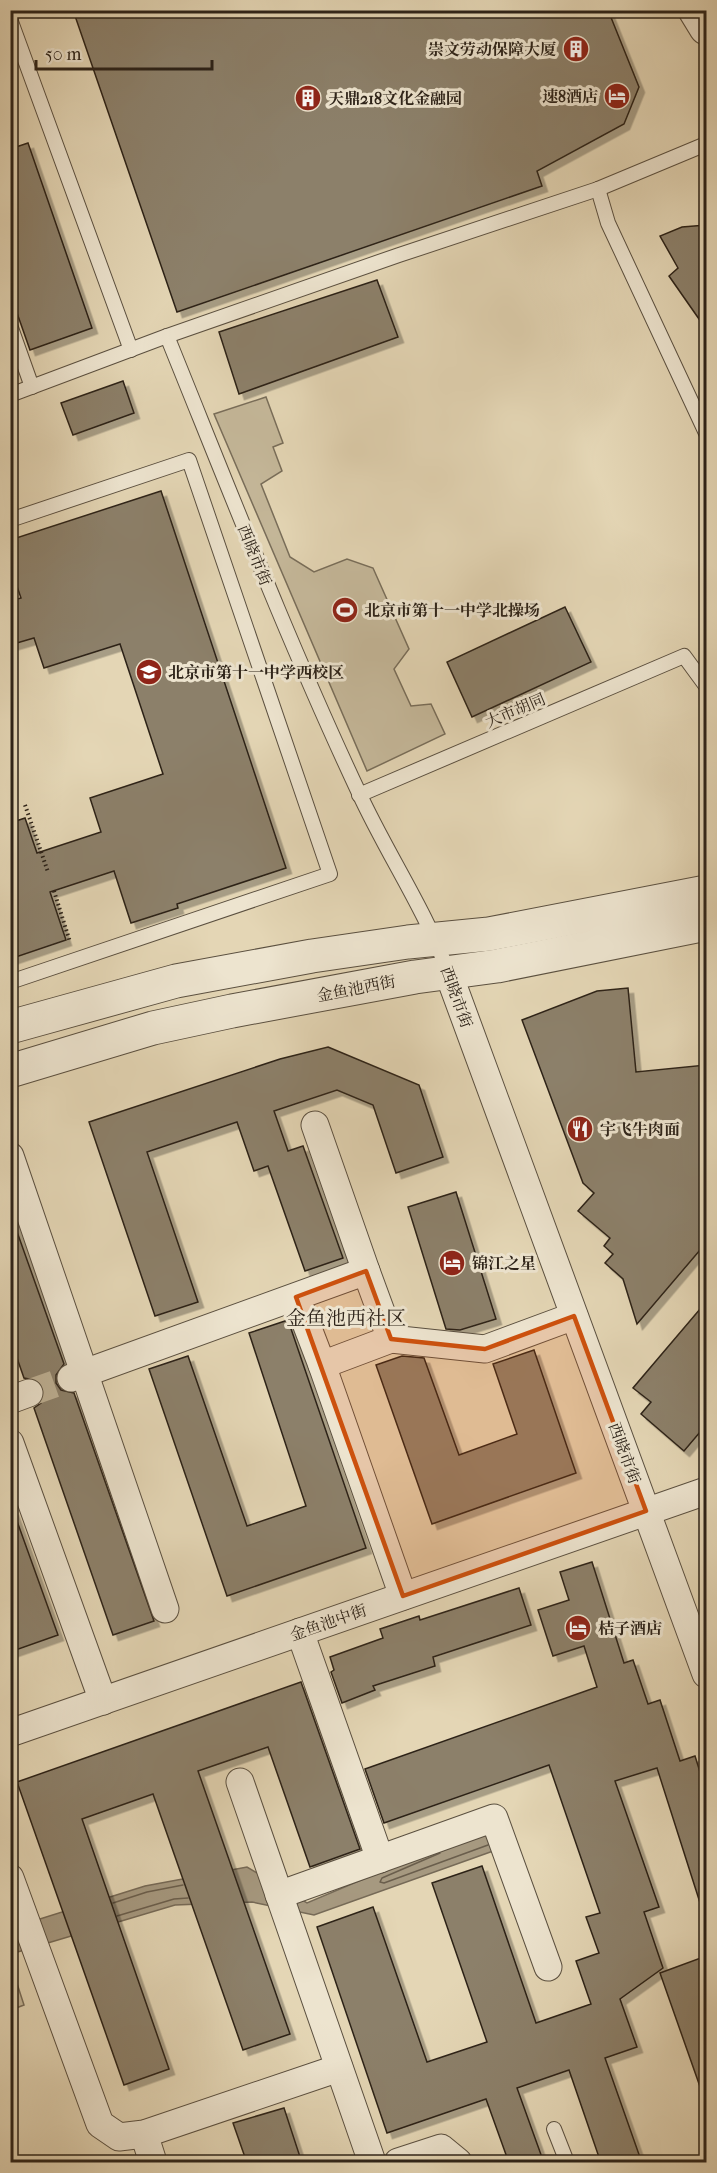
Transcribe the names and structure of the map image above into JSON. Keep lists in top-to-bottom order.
{
  "streets": {
    "street": ["西晓市街", "金鱼池西街", "金鱼池中街"],
    "lane": ["大市胡同"]
  },
  "crossings": [
    ["西晓市街", "大市胡同"],
    ["西晓市街", "金鱼池西街"],
    ["西晓市街", "金鱼池中街"]
  ],
  "districts": ["金鱼池西社区"],
  "places": {
    "building": ["崇文劳动保障大厦", "天鼎218文化金融园"],
    "hotel": ["速8酒店", "锦江之星", "桔子酒店"],
    "sports": ["北京市第十一中学北操场"],
    "school or university": ["北京市第十一中学西校区"],
    "restaurant": ["宇飞牛肉面"]
  },
  "scale_bar": "50 m"
}
